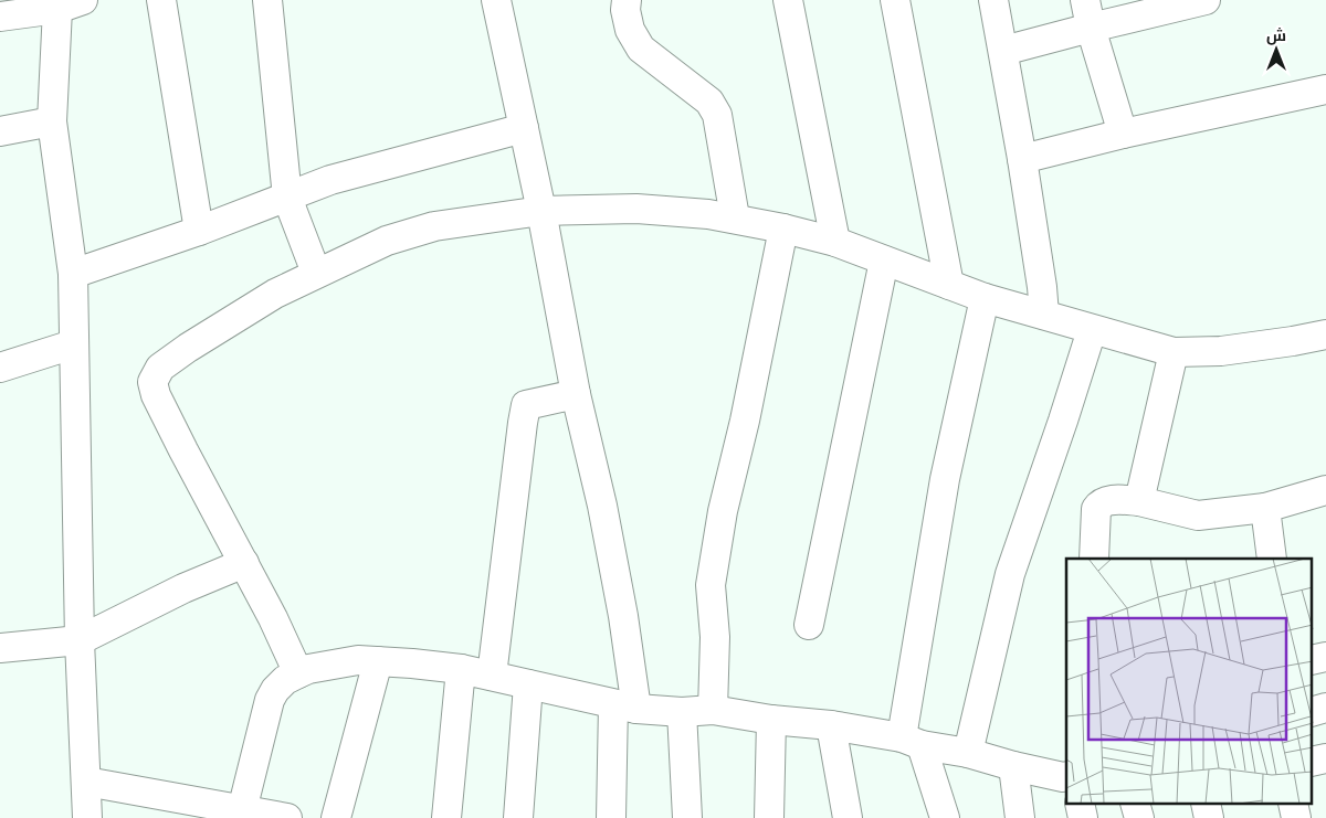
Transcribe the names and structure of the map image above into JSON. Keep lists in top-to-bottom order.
{
  "north": "top"
}
